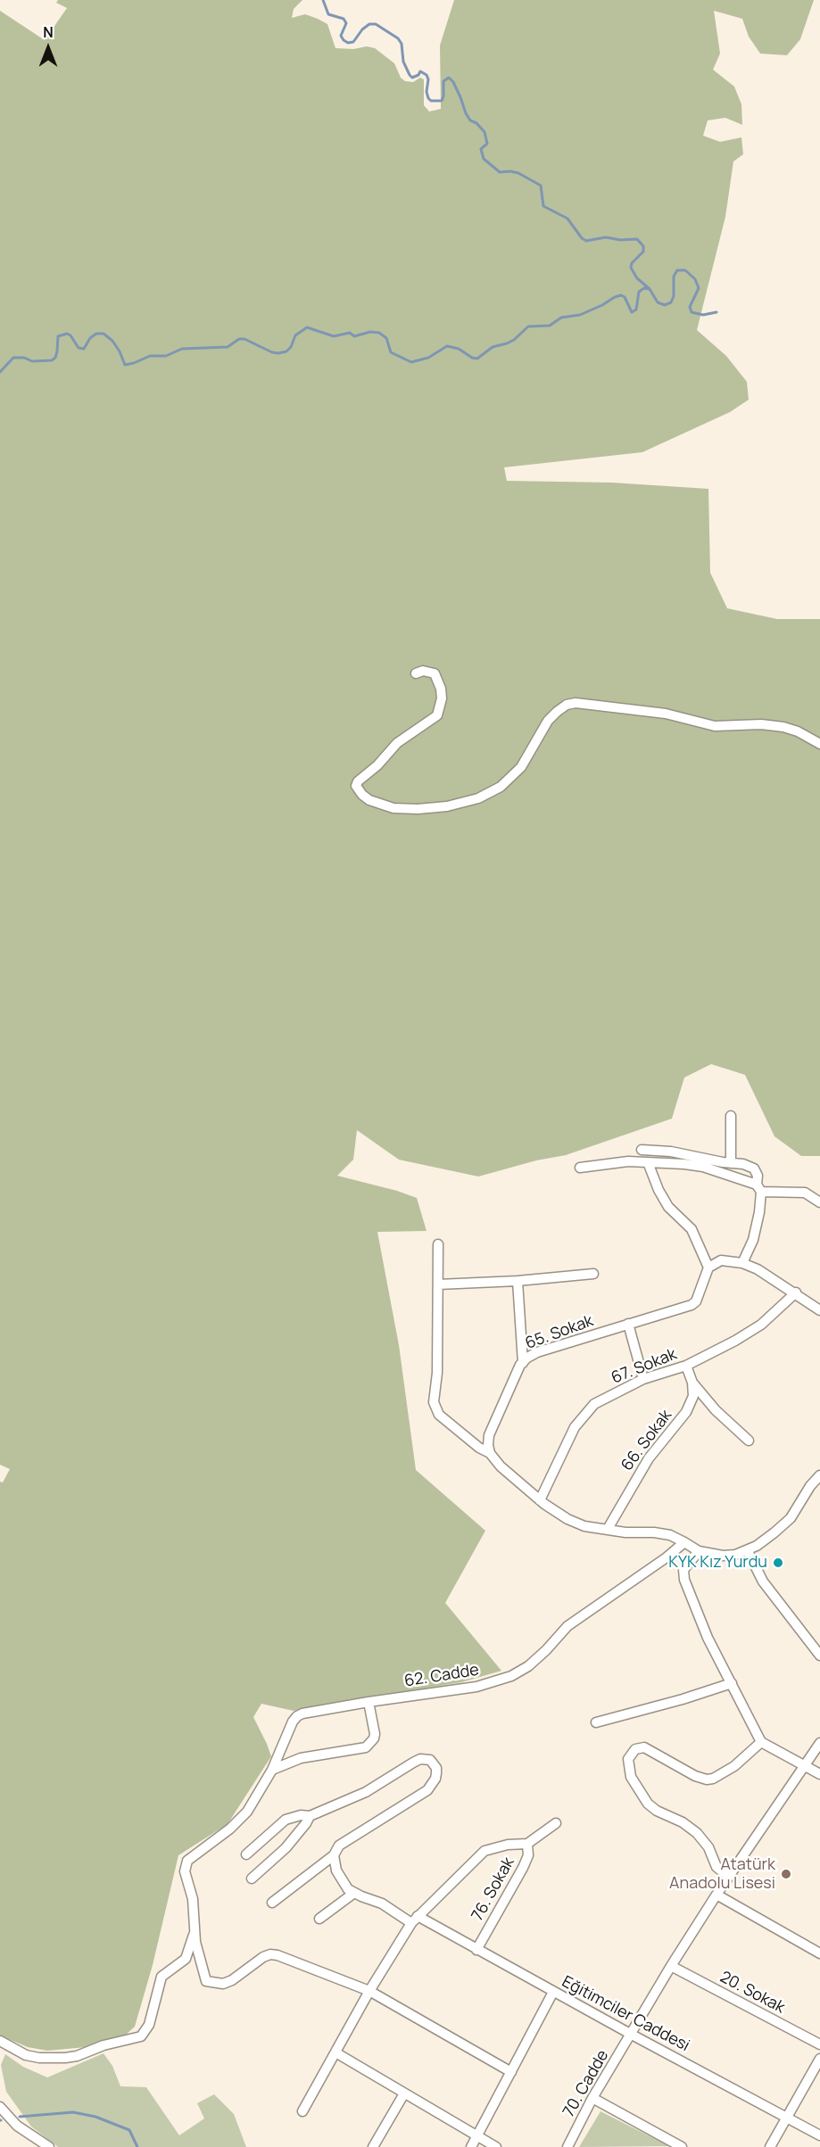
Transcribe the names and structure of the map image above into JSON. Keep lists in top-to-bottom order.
{
  "streets": {
    "street": [
      "65. Sokak",
      "67. Sokak",
      "66. Sokak",
      "62. Cadde",
      "76. Sokak",
      "20. Sokak",
      "Eğitimciler Caddesi",
      "70. Cadde"
    ]
  },
  "crossings": [
    ["76. Sokak", "Eğitimciler Caddesi"],
    ["20. Sokak", "70. Cadde"],
    ["Eğitimciler Caddesi", "70. Cadde"]
  ],
  "places": ["KYK Kız Yurdu", "Atatürk Anadolu Lisesi"],
  "north": "top"
}
